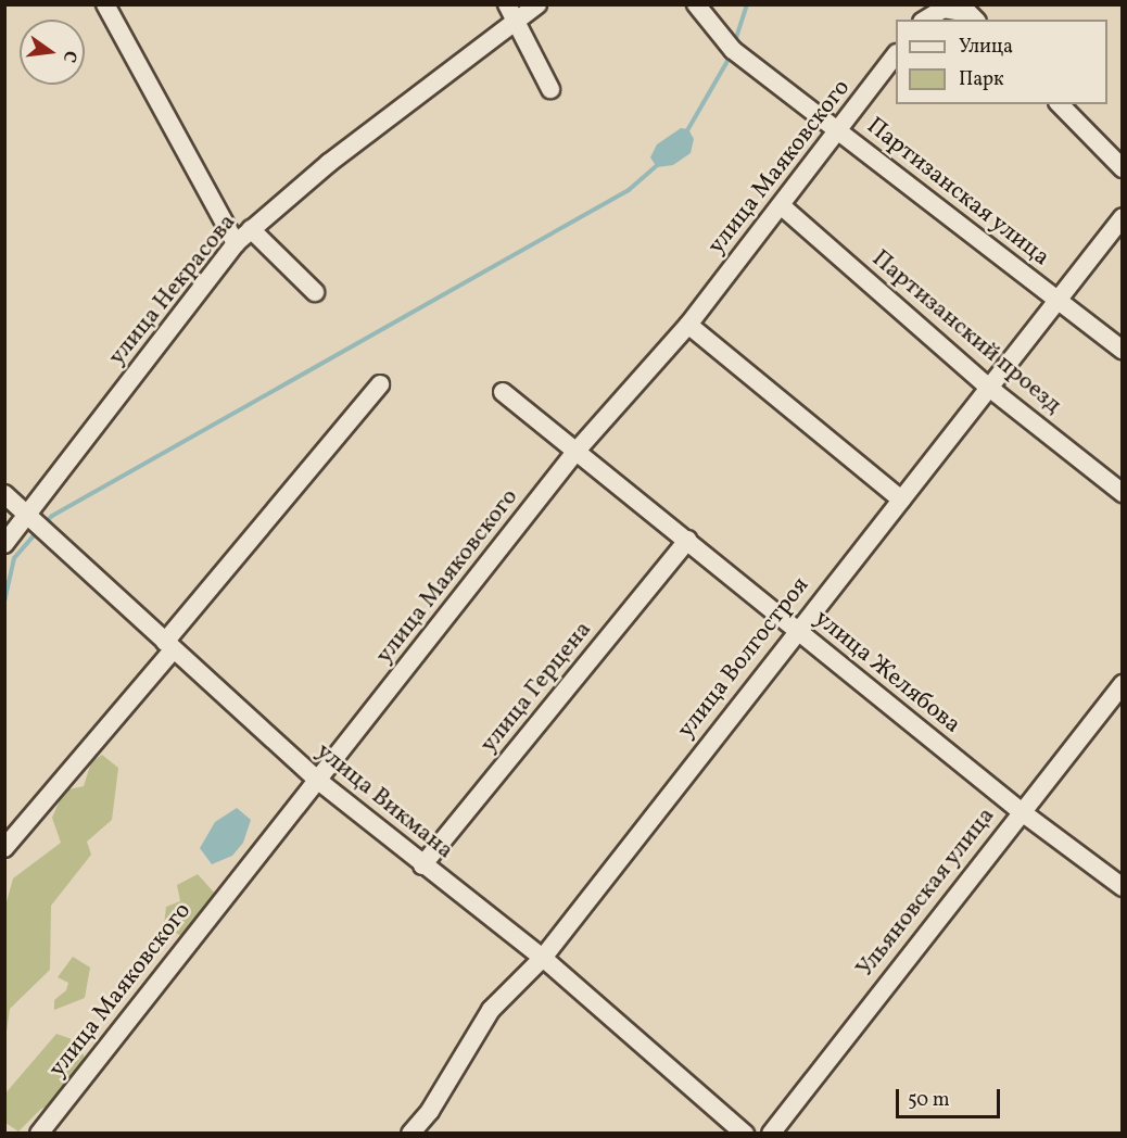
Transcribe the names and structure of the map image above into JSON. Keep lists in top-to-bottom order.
{
  "streets": {
    "street": [
      "улица Маяковского",
      "Партизанская улица",
      "улица Некрасова",
      "Партизанский проезд",
      "улица Волгостроя",
      "улица Желябова",
      "улица Герцена",
      "улица Викмана",
      "Ульяновская улица"
    ]
  },
  "crossings": [
    ["улица Маяковского", "Партизанская улица"],
    ["улица Маяковского", "Партизанский проезд"],
    ["улица Маяковского", "улица Желябова"],
    ["улица Маяковского", "улица Викмана"],
    ["Партизанская улица", "улица Волгостроя"],
    ["улица Некрасова", "улица Викмана"],
    ["Партизанский проезд", "улица Волгостроя"],
    ["улица Волгостроя", "улица Желябова"],
    ["улица Волгостроя", "улица Викмана"],
    ["улица Желябова", "улица Герцена"],
    ["улица Желябова", "Ульяновская улица"],
    ["улица Герцена", "улица Викмана"]
  ],
  "legend": ["Улица", "Парк"],
  "scale_bar": "50 m",
  "north": "right"
}
